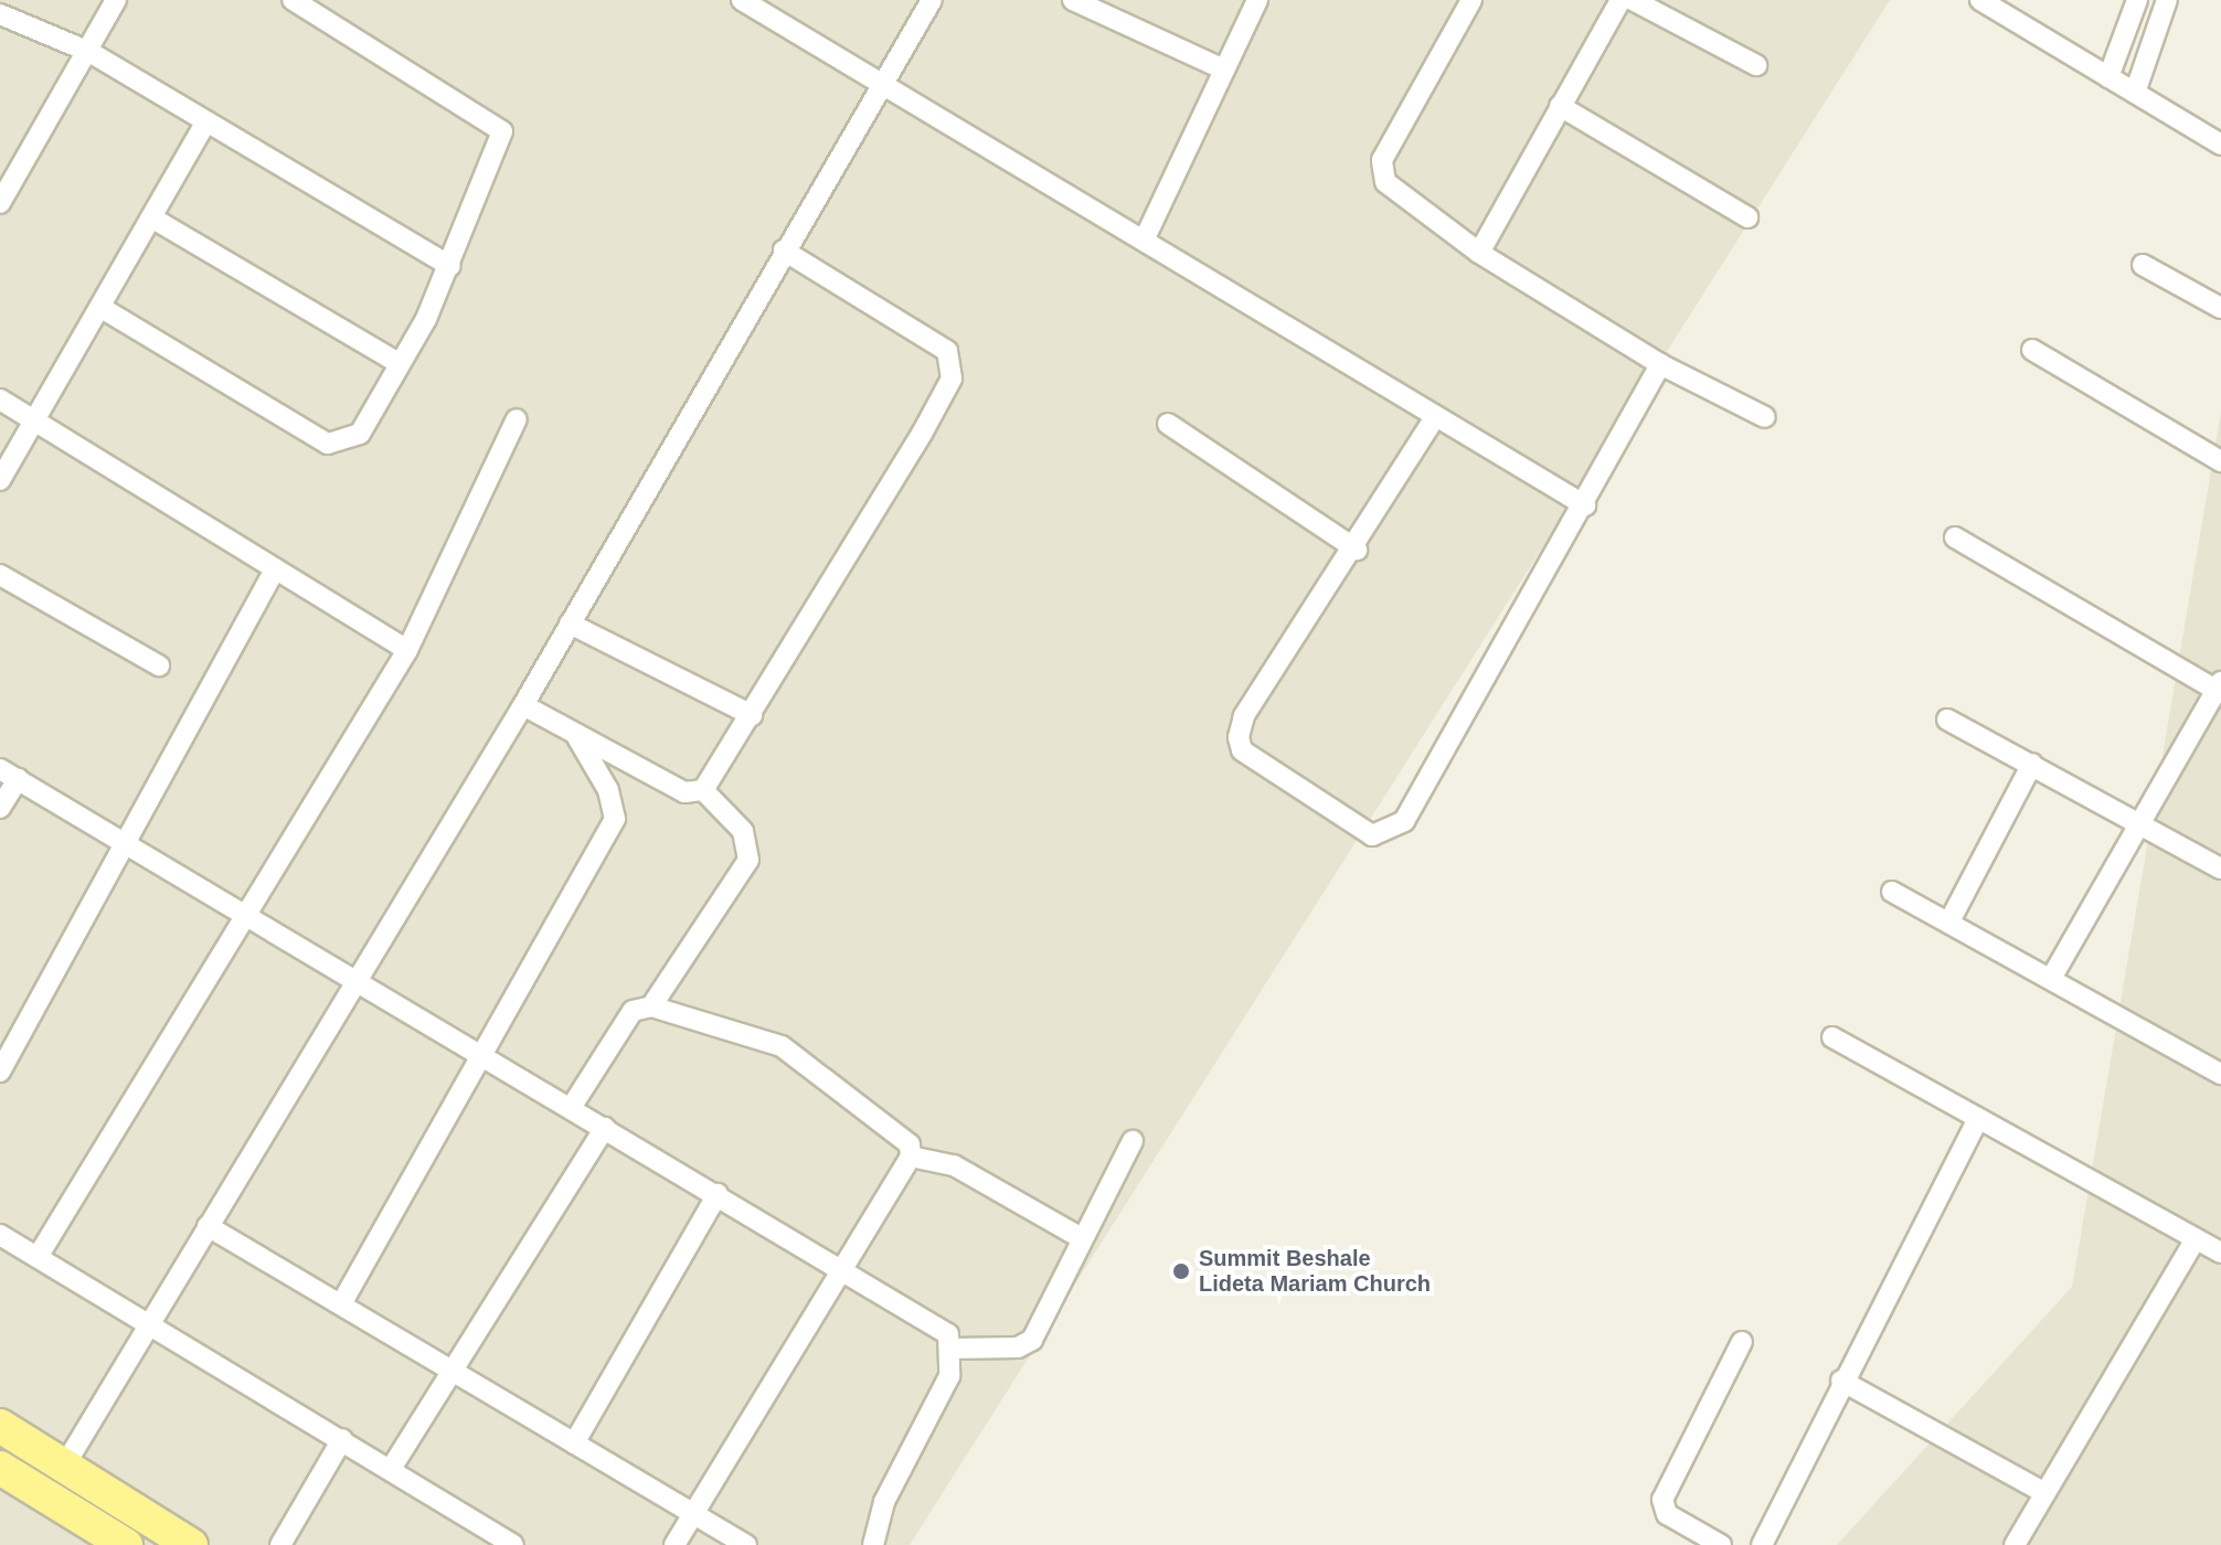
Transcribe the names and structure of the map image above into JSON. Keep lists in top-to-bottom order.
{
  "places": ["Summit Beshale Lideta Mariam Church"]
}
